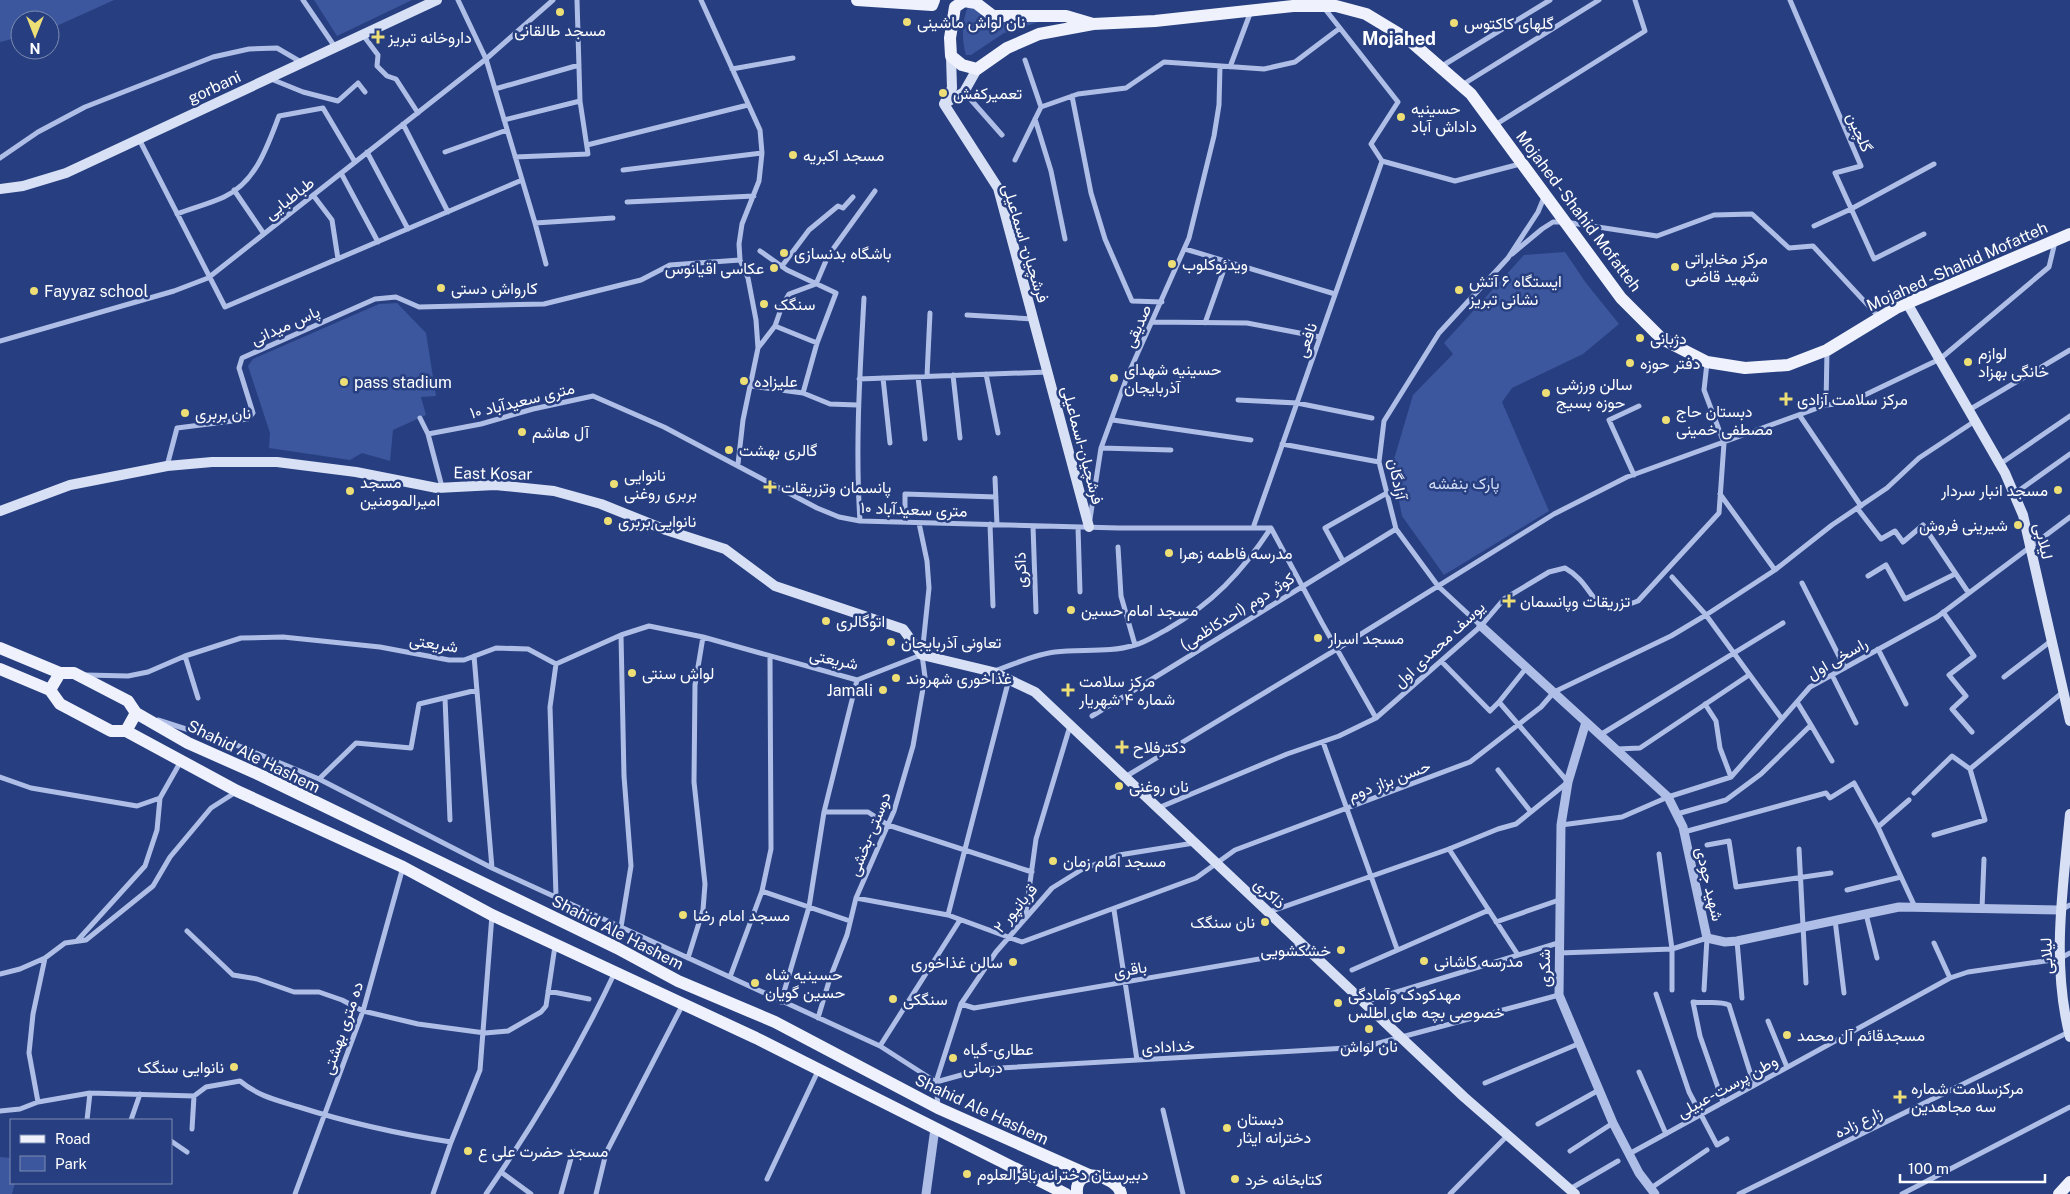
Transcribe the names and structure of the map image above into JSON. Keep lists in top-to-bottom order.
{
  "streets": {
    "main road": [
      "gorbani",
      "Mojahed - Shahid Mofatteh",
      "فرشچیان- اسماعیلی",
      "فرشچیان-اسماعیلی",
      "East Kosar",
      "لیلابی",
      "ذاکری",
      "Shahid Ale Hashem"
    ],
    "street": [
      "گلچین",
      "طباطبایی",
      "پاس میدانی",
      "صدیقی",
      "نافعی",
      "۱۰ متری سعیدآباد",
      "آزادگان",
      "کوثر دوم (احدکاظمی)",
      "شریعتی",
      "یوسف محمدی اول",
      "راسخی اول",
      "حسن بزاز دوم",
      "دوستی-بخشی",
      "شهید جودی",
      "قربانپور ۲",
      "شکری",
      "باقری",
      "ده متری بهشتی",
      "خدادادی",
      "وطن پرست-عبیلی",
      "زارع زاده"
    ]
  },
  "crossings": [
    ["Mojahed - Shahid Mofatteh", "لیلابی"],
    ["Mojahed - Shahid Mofatteh", "یوسف محمدی اول"],
    ["فرشچیان- اسماعیلی", "فرشچیان-اسماعیلی"],
    ["پاس میدانی", "East Kosar"],
    ["صدیقی", "۱۰ متری سعیدآباد"],
    ["صدیقی", "فرشچیان-اسماعیلی"],
    ["نافعی", "۱۰ متری سعیدآباد"],
    ["۱۰ متری سعیدآباد", "فرشچیان-اسماعیلی"],
    ["۱۰ متری سعیدآباد", "ذاکری"],
    ["۱۰ متری سعیدآباد", "دوستی-بخشی"],
    ["East Kosar", "ذاکری"],
    ["East Kosar", "شریعتی"],
    ["East Kosar", "دوستی-بخشی"],
    ["آزادگان", "کوثر دوم (احدکاظمی)"],
    ["آزادگان", "یوسف محمدی اول"],
    ["آزادگان", "شهید جودی"],
    ["لیلابی", "راسخی اول"],
    ["لیلابی", "شهید جودی"],
    ["لیلابی", "وطن پرست-عبیلی"],
    ["لیلابی", "زارع زاده"],
    ["ذاکری", "شریعتی"],
    ["ذاکری", "یوسف محمدی اول"],
    ["ذاکری", "حسن بزاز دوم"],
    ["ذاکری", "دوستی-بخشی"],
    ["ذاکری", "قربانپور ۲"],
    ["ذاکری", "باقری"],
    ["ذاکری", "خدادادی"],
    ["شریعتی", "Shahid Ale Hashem"],
    ["شریعتی", "دوستی-بخشی"],
    ["یوسف محمدی اول", "شهید جودی"],
    ["حسن بزاز دوم", "شهید جودی"],
    ["حسن بزاز دوم", "قربانپور ۲"],
    ["شهید جودی", "شکری"],
    ["قربانپور ۲", "باقری"],
    ["قربانپور ۲", "خدادادی"],
    ["شکری", "خدادادی"],
    ["شکری", "وطن پرست-عبیلی"]
  ],
  "districts": ["Mojahed"],
  "parks": ["پارک بنفشه"],
  "places": {
    "other": [
      "مسجد طالقانی",
      "نان لواش ماشینی",
      "گلهای کاکتوس",
      "تعمیرکفش",
      "حسینیه داداش آباد",
      "مسجد اکبریه",
      "باشگاه بدنسازی",
      "ویدئوکلوب",
      "مرکز مخابراتی شهید قاضی",
      "عکاسی اقیانوس",
      "کارواش دستی",
      "ایستگاه ۶ آتش نشانی تبریز",
      "Fayyaz school",
      "سنگک",
      "دژبانی",
      "لوازم خانگی بهزاد",
      "دفتر حوزه",
      "حسینیه شهدای آذربایجان",
      "علیزاده",
      "pass stadium",
      "سالن ورزشی حوزه بسیج",
      "نان بربری",
      "دبستان حاج مصطفی خمینی",
      "آل هاشم",
      "گالری بهشت",
      "نانوایی بربری روغنی",
      "مسجد انبار سردار",
      "مسجد امیرالمومنین",
      "نانوایی بربری",
      "شیرینی فروش",
      "مدرسه فاطمه زهرا",
      "مسجد امام حسین",
      "اتوگالری",
      "مسجد اسرار",
      "تعاونی آذربایجان",
      "لواش سنتی",
      "غذاخوری شهروند",
      "Jamali",
      "نان روغنی",
      "مسجد امام زمان",
      "مسجد امام رضا",
      "نان سنگک",
      "خشکشویی",
      "مدرسه کاشانی",
      "سالن غذاخوری",
      "حسینیه شاه حسین گویان",
      "سنگکی",
      "مهدکودک وآمادگی خصوصی بچه های اطلس",
      "نان لواش",
      "مسجدقائم آل محمد",
      "عطاری-گیاه درمانی",
      "نانوایی سنگک",
      "دبستان دخترانه ایثار",
      "مسجد حضرت علی ع",
      "دبیرستان دخترانه باقرالعلوم",
      "کتابخانه خرد"
    ],
    "health": [
      "داروخانه تبریز",
      "مرکز سلامت آزادی",
      "پانسمان وتزریقات",
      "تزریقات وپانسمان",
      "مرکز سلامت شماره ۴ شهریار",
      "دکترفلاح",
      "مرکزسلامت شماره سه مجاهدین"
    ]
  },
  "legend": ["Road", "Park"],
  "scale_bar": "100 m",
  "north": "bottom"
}
